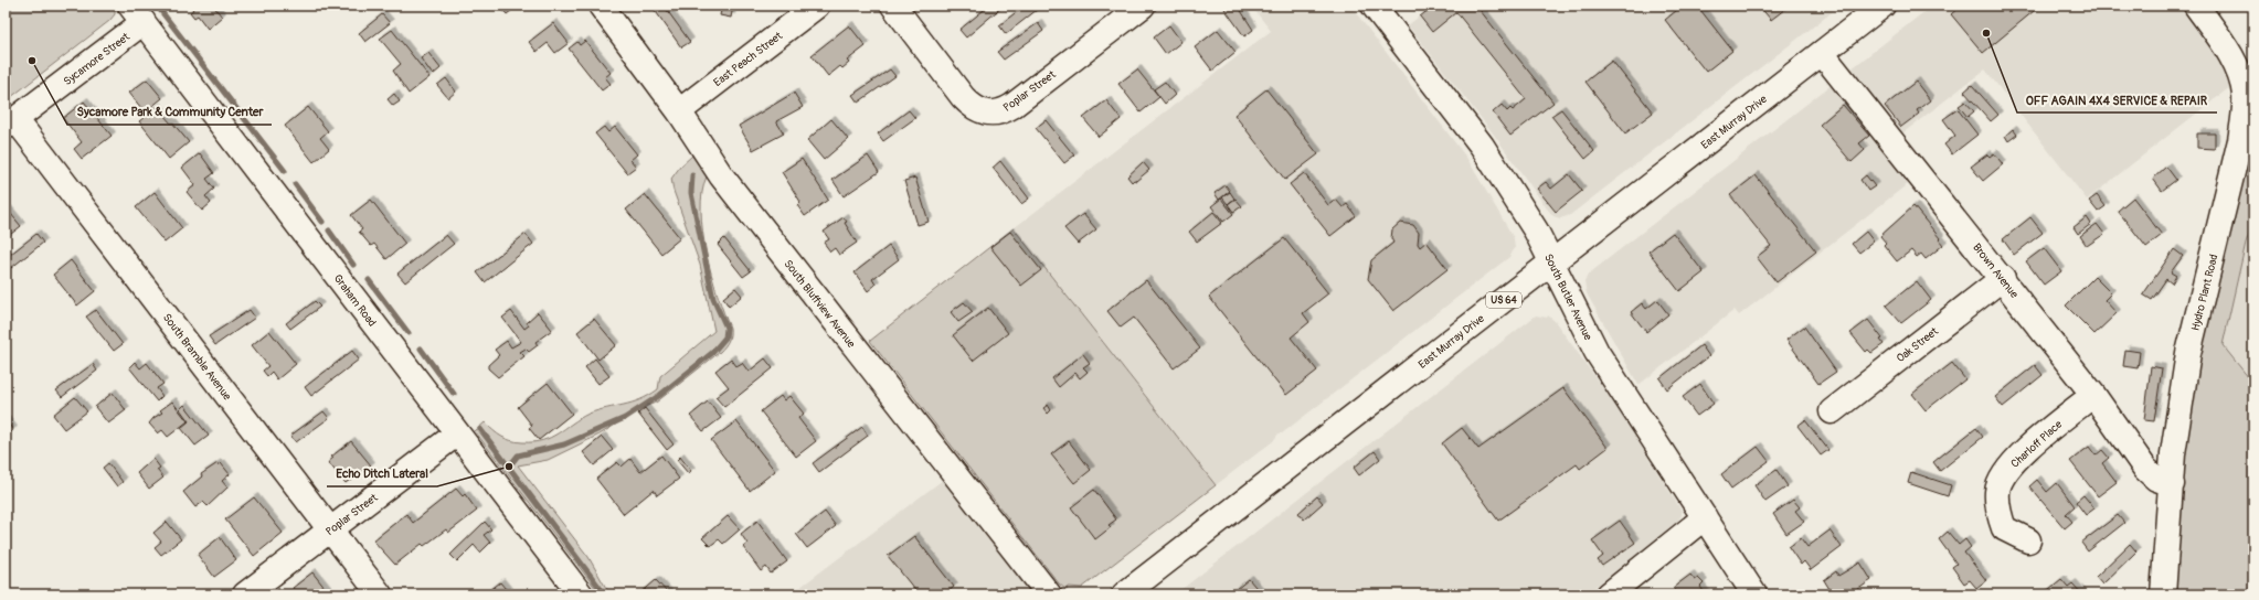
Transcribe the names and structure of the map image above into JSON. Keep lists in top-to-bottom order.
{
  "streets": {
    "main road": [
      "Sycamore Street",
      "East Peach Street",
      "Poplar Street",
      "East Murray Drive",
      "Brown Avenue",
      "Hydro Plant Road",
      "South Butler Avenue",
      "Graham Road",
      "US 64",
      "South Bluffview Avenue",
      "Oak Street",
      "South Bramble Avenue",
      "Charloff Place"
    ]
  },
  "crossings": [
    ["Sycamore Street", "Graham Road"],
    ["Sycamore Street", "South Bramble Avenue"],
    ["East Peach Street", "South Bluffview Avenue"],
    ["Poplar Street", "Graham Road"],
    ["Poplar Street", "South Bramble Avenue"],
    ["East Murray Drive", "Brown Avenue"],
    ["East Murray Drive", "South Butler Avenue"],
    ["Brown Avenue", "Hydro Plant Road"],
    ["Brown Avenue", "Oak Street"],
    ["Brown Avenue", "Charloff Place"]
  ],
  "places": ["OFF AGAIN 4X4 SERVICE & REPAIR", "Sycamore Park & Community Center", "Echo Ditch Lateral"]
}
